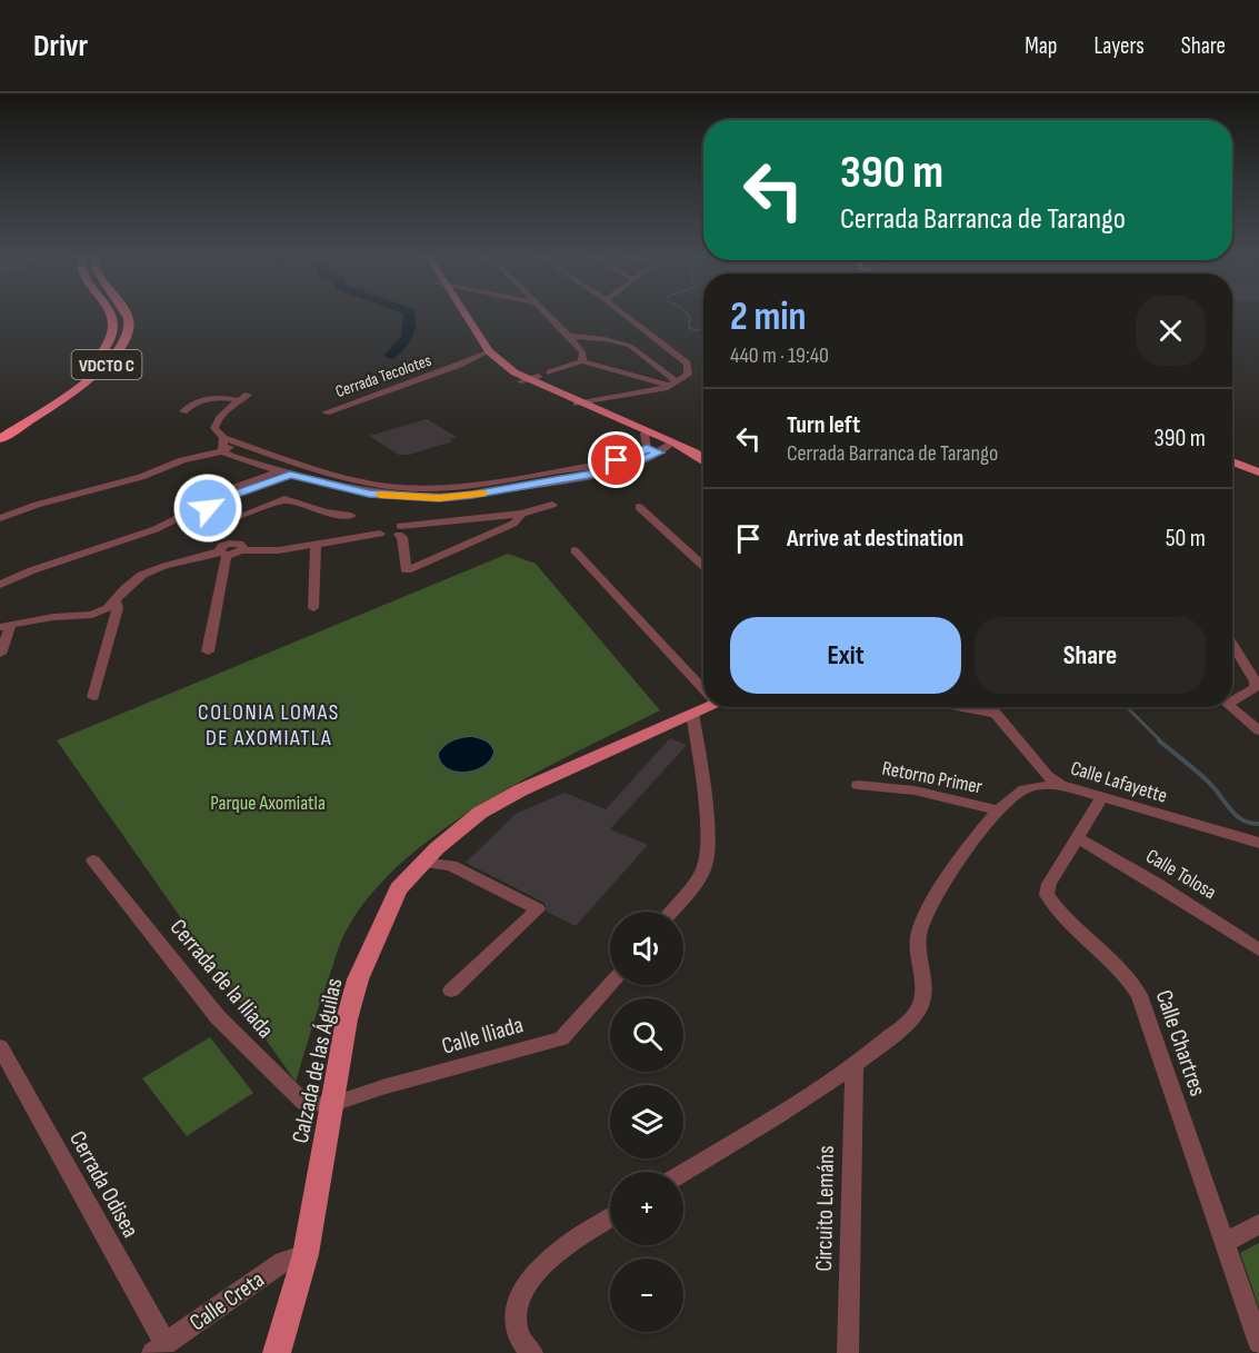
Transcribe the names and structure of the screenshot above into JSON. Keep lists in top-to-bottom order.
{
  "streets": {
    "highway": ["VDCTO C"],
    "main road": ["Calzada de las Águilas"],
    "street": [
      "Cerrada Tecolotes",
      "Retorno Primer",
      "Calle Lafayette",
      "Calle Tolosa",
      "Cerrada de la Iliada",
      "Calle Iliada",
      "Calle Chartres",
      "Cerrada Odisea",
      "Circuito Lemáns",
      "Calle Creta"
    ]
  },
  "crossings": [
    ["Calle Lafayette", "Calle Chartres"],
    ["Calle Tolosa", "Calle Chartres"],
    ["Cerrada de la Iliada", "Calle Iliada"],
    ["Cerrada de la Iliada", "Calzada de las Águilas"],
    ["Calle Iliada", "Calzada de las Águilas"],
    ["Calzada de las Águilas", "Calle Creta"],
    ["Cerrada Odisea", "Calle Creta"]
  ],
  "districts": ["COLONIA LOMAS DE AXOMIATLA"],
  "parks": ["Parque Axomiatla"],
  "page": {
    "header": "Drivr",
    "nav": ["Map", "Layers", "Share"],
    "turn": ["390 m", "Cerrada Barranca de Tarango"],
    "heading": ["2 min", "440 m · 19:40"],
    "list": [
      {
        "name": "Turn left",
        "note": "Cerrada Barranca de Tarango",
        "value": "390 m"
      },
      {
        "name": "Arrive at destination",
        "value": "50 m"
      }
    ],
    "buttons": ["Exit", "Share"],
    "map_buttons": ["+", "−"]
  }
}
